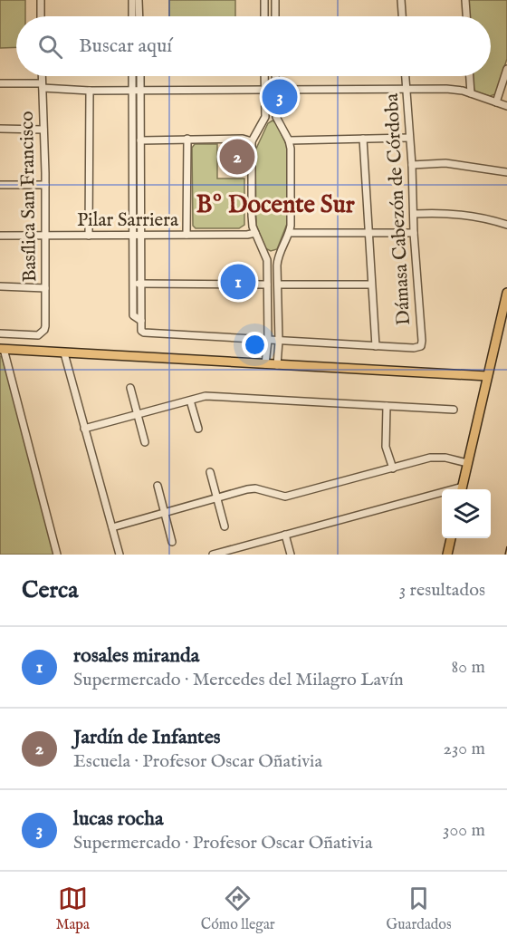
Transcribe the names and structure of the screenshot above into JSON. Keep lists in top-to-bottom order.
{
  "streets": {
    "street": ["Basílica San Francisco", "Dámasa Cabezón de Córdoba", "Pilar Sarriera"]
  },
  "crossings": [
    ["Basílica San Francisco", "Pilar Sarriera"]
  ],
  "districts": ["Bº Docente Sur"],
  "page": {
    "search": "Buscar aquí",
    "pins": ["3", "2", "1"],
    "heading": ["Cerca", "3 resultados"],
    "list": [
      {
        "mark": "1",
        "name": "rosales miranda",
        "note": "Supermercado · Mercedes del Milagro Lavín",
        "value": "80 m"
      },
      {
        "mark": "2",
        "name": "Jardín de Infantes",
        "note": "Escuela · Profesor Oscar Oñativia",
        "value": "230 m"
      },
      {
        "mark": "3",
        "name": "lucas rocha",
        "note": "Supermercado · Profesor Oscar Oñativia",
        "value": "300 m"
      }
    ],
    "nav": ["Mapa", "Cómo llegar", "Guardados"]
  }
}
